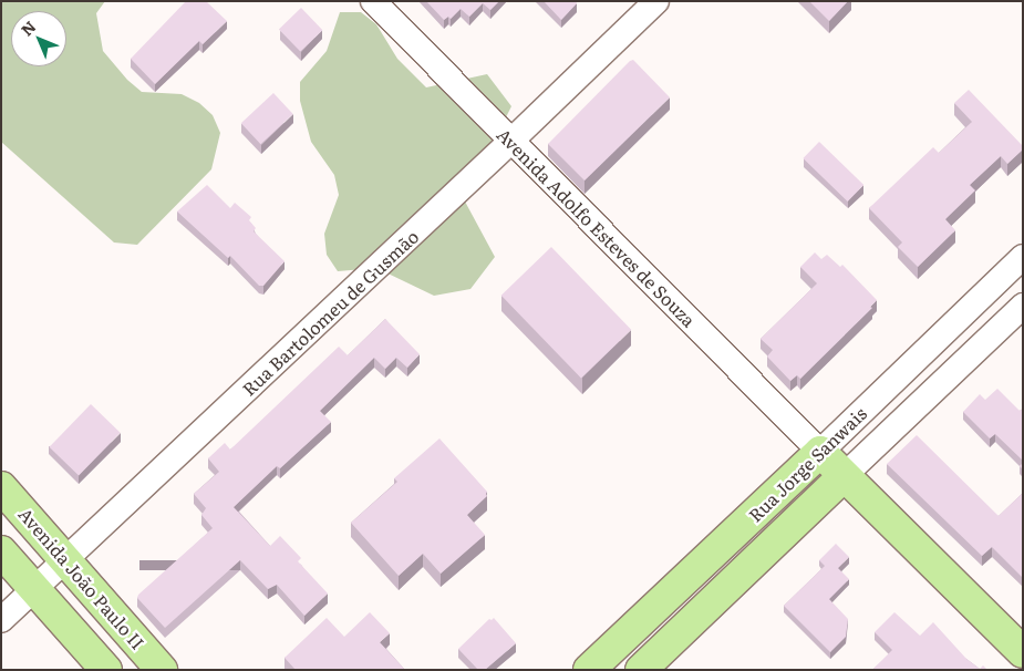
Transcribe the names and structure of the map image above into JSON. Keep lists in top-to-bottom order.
{
  "streets": {
    "main road": ["Rua Jorge Sanwais", "Avenida João Paulo II"],
    "street": ["Avenida Adolfo Esteves de Souza", "Rua Bartolomeu de Gusmão"]
  },
  "crossings": [
    ["Avenida Adolfo Esteves de Souza", "Rua Bartolomeu de Gusmão"],
    ["Avenida Adolfo Esteves de Souza", "Rua Jorge Sanwais"],
    ["Rua Bartolomeu de Gusmão", "Avenida João Paulo II"]
  ],
  "north": "top left"
}
